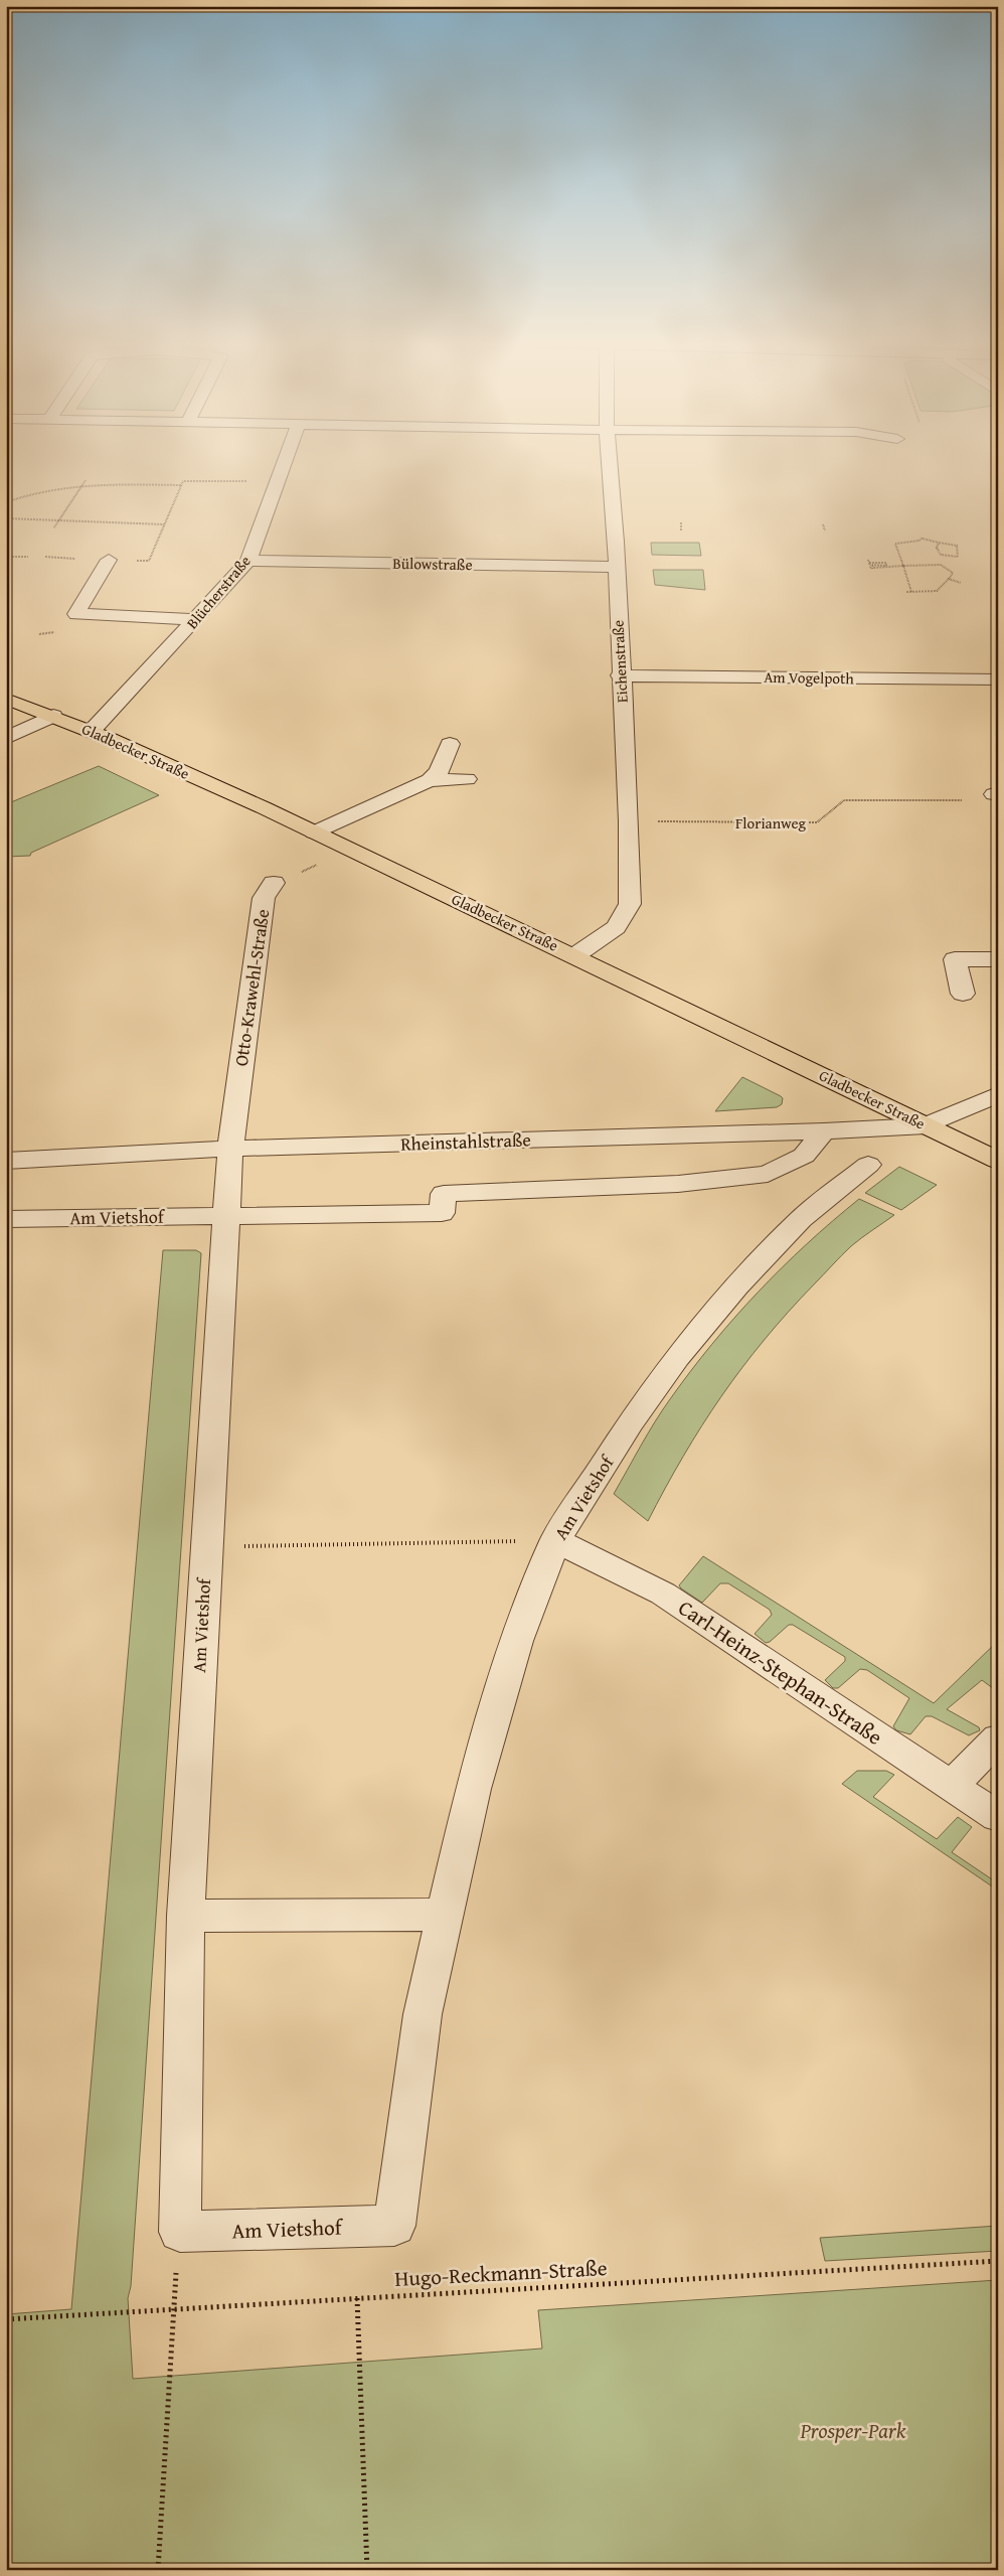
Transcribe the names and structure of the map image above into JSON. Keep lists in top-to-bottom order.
{
  "streets": {
    "main road": ["Gladbecker Straße"],
    "street": [
      "Bülowstraße",
      "Blücherstraße",
      "Eichenstraße",
      "Am Vogelpoth",
      "Otto-Krawehl-Straße",
      "Rheinstahlstraße",
      "Am Vietshof",
      "Carl-Heinz-Stephan-Straße"
    ],
    "path": ["Florianweg", "Hugo-Reckmann-Straße"]
  },
  "crossings": [
    ["Bülowstraße", "Blücherstraße"],
    ["Bülowstraße", "Eichenstraße"],
    ["Blücherstraße", "Gladbecker Straße"],
    ["Eichenstraße", "Am Vogelpoth"],
    ["Eichenstraße", "Gladbecker Straße"],
    ["Eichenstraße", "Florianweg"],
    ["Gladbecker Straße", "Rheinstahlstraße"],
    ["Otto-Krawehl-Straße", "Rheinstahlstraße"],
    ["Otto-Krawehl-Straße", "Am Vietshof"],
    ["Rheinstahlstraße", "Am Vietshof"],
    ["Am Vietshof", "Carl-Heinz-Stephan-Straße"]
  ],
  "parks": ["Prosper-Park"]
}
